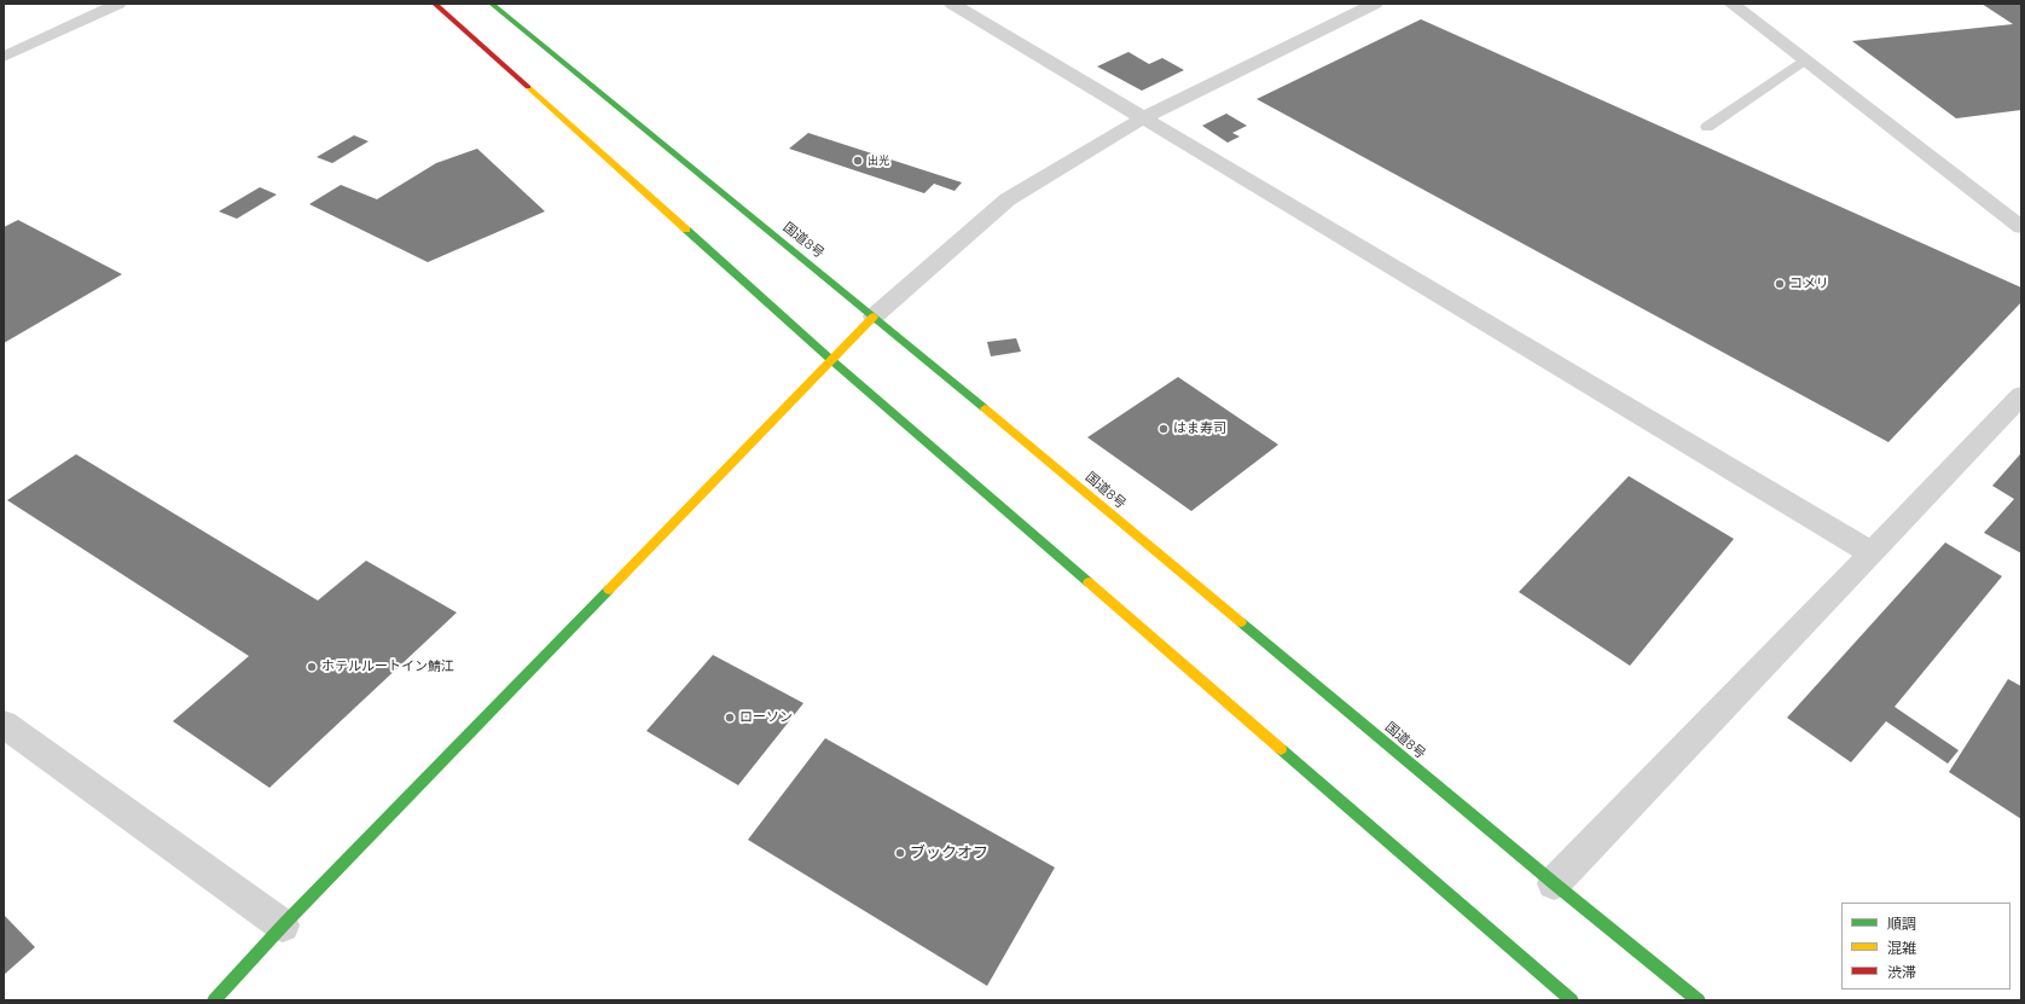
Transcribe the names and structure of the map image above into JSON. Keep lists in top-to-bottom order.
{
  "streets": {
    "main road": ["国道8号"]
  },
  "places": [
    "出光",
    "コメリ",
    "はま寿司",
    "ホテルルートイン鯖江",
    "ローソン",
    "ブックオフ"
  ],
  "legend": ["順調", "混雑", "渋滞"]
}
